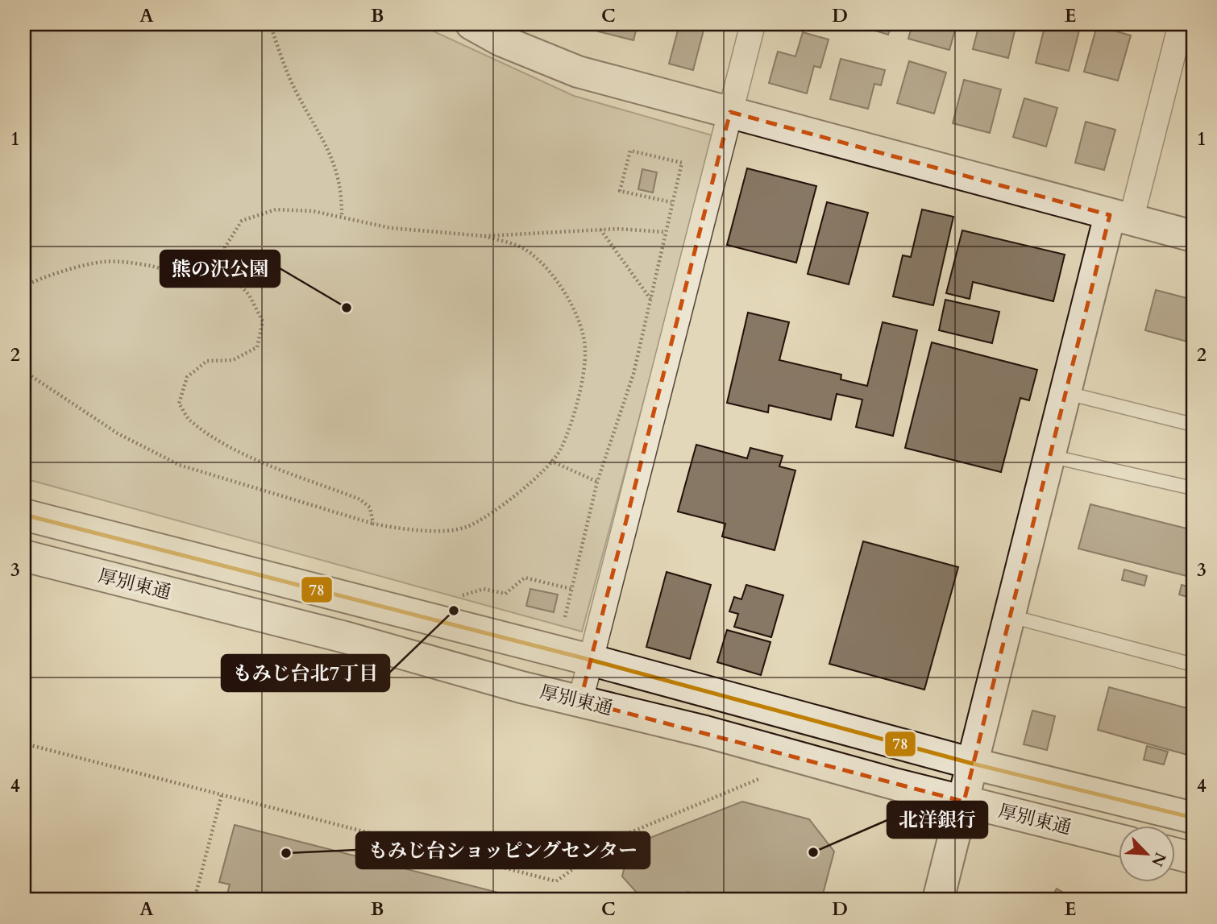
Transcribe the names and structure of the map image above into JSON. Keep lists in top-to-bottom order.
{
  "streets": {
    "street": ["厚別東通"]
  },
  "places": [
    "熊の沢公園",
    "もみじ台北7丁目",
    "北洋銀行",
    "もみじ台ショッピングセンター"
  ],
  "lines": ["transit line 78"],
  "north": "bottom right",
  "grid": {
    "columns": [
      "A",
      "B",
      "C",
      "D",
      "E"
    ],
    "rows": [
      "1",
      "2",
      "3",
      "4"
    ]
  }
}
